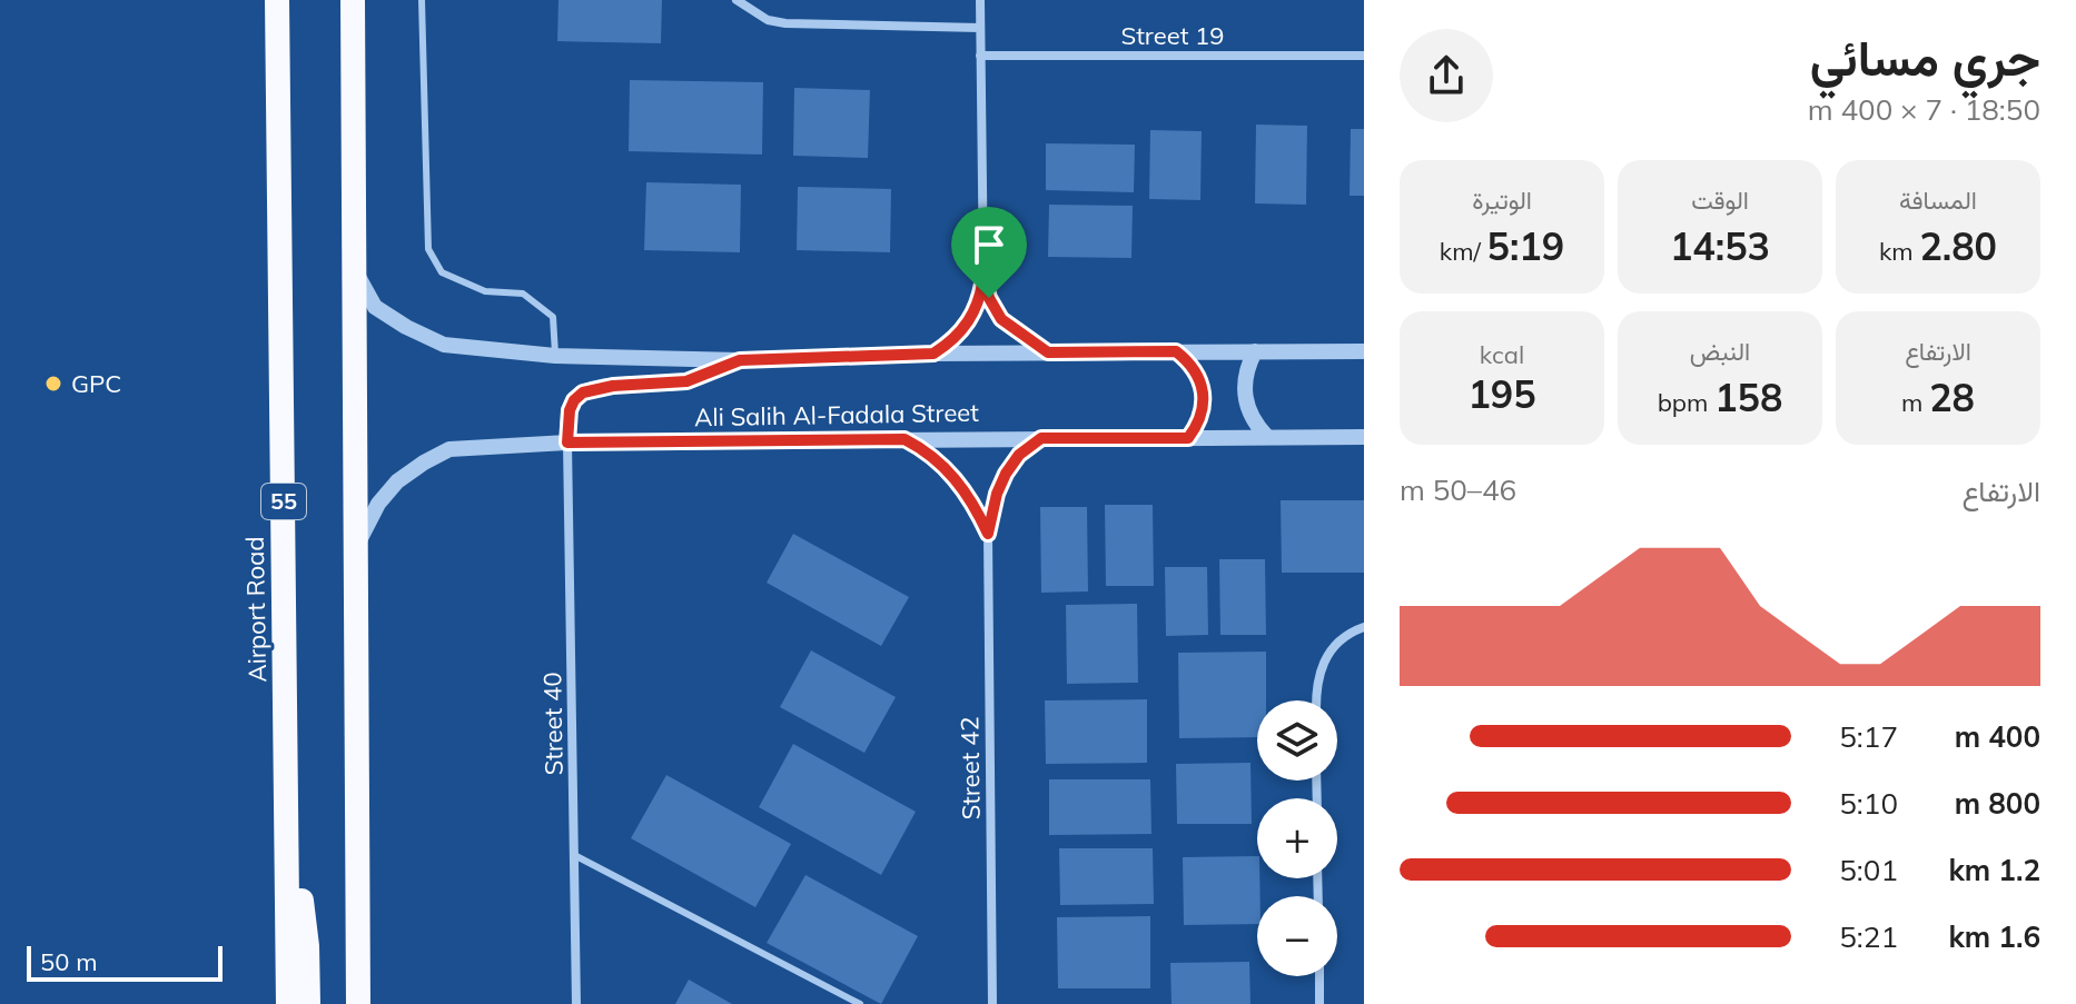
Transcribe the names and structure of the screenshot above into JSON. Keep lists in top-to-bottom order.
{
  "streets": {
    "highway": ["55", "Airport Road"],
    "street": [
      "Street 19",
      "Ali Salih Al-Fadala Street",
      "Street 40",
      "Street 42"
    ]
  },
  "crossings": [
    ["Ali Salih Al-Fadala Street", "Street 40"],
    ["Ali Salih Al-Fadala Street", "Street 42"]
  ],
  "places": ["GPC"],
  "scale_bar": "50 m",
  "page": {
    "heading": ["جري مسائي", "18:50 · 7 × 400 m"],
    "stats": [
      ["المسافة", "2.80 km"],
      ["الوقت", "14:53"],
      ["الوتيرة", "5:19 /km"],
      ["الارتفاع", "28 m"],
      ["النبض", "158 bpm"],
      ["kcal", "195"]
    ],
    "chart": ["الارتفاع", "46–50 m"],
    "map_buttons": ["+", "−"],
    "list": [
      {
        "name": "400 m",
        "note": "5:17"
      },
      {
        "name": "800 m",
        "note": "5:10"
      },
      {
        "name": "1.2 km",
        "note": "5:01"
      },
      {
        "name": "1.6 km",
        "note": "5:21"
      }
    ],
    "scale": "50 m"
  }
}
